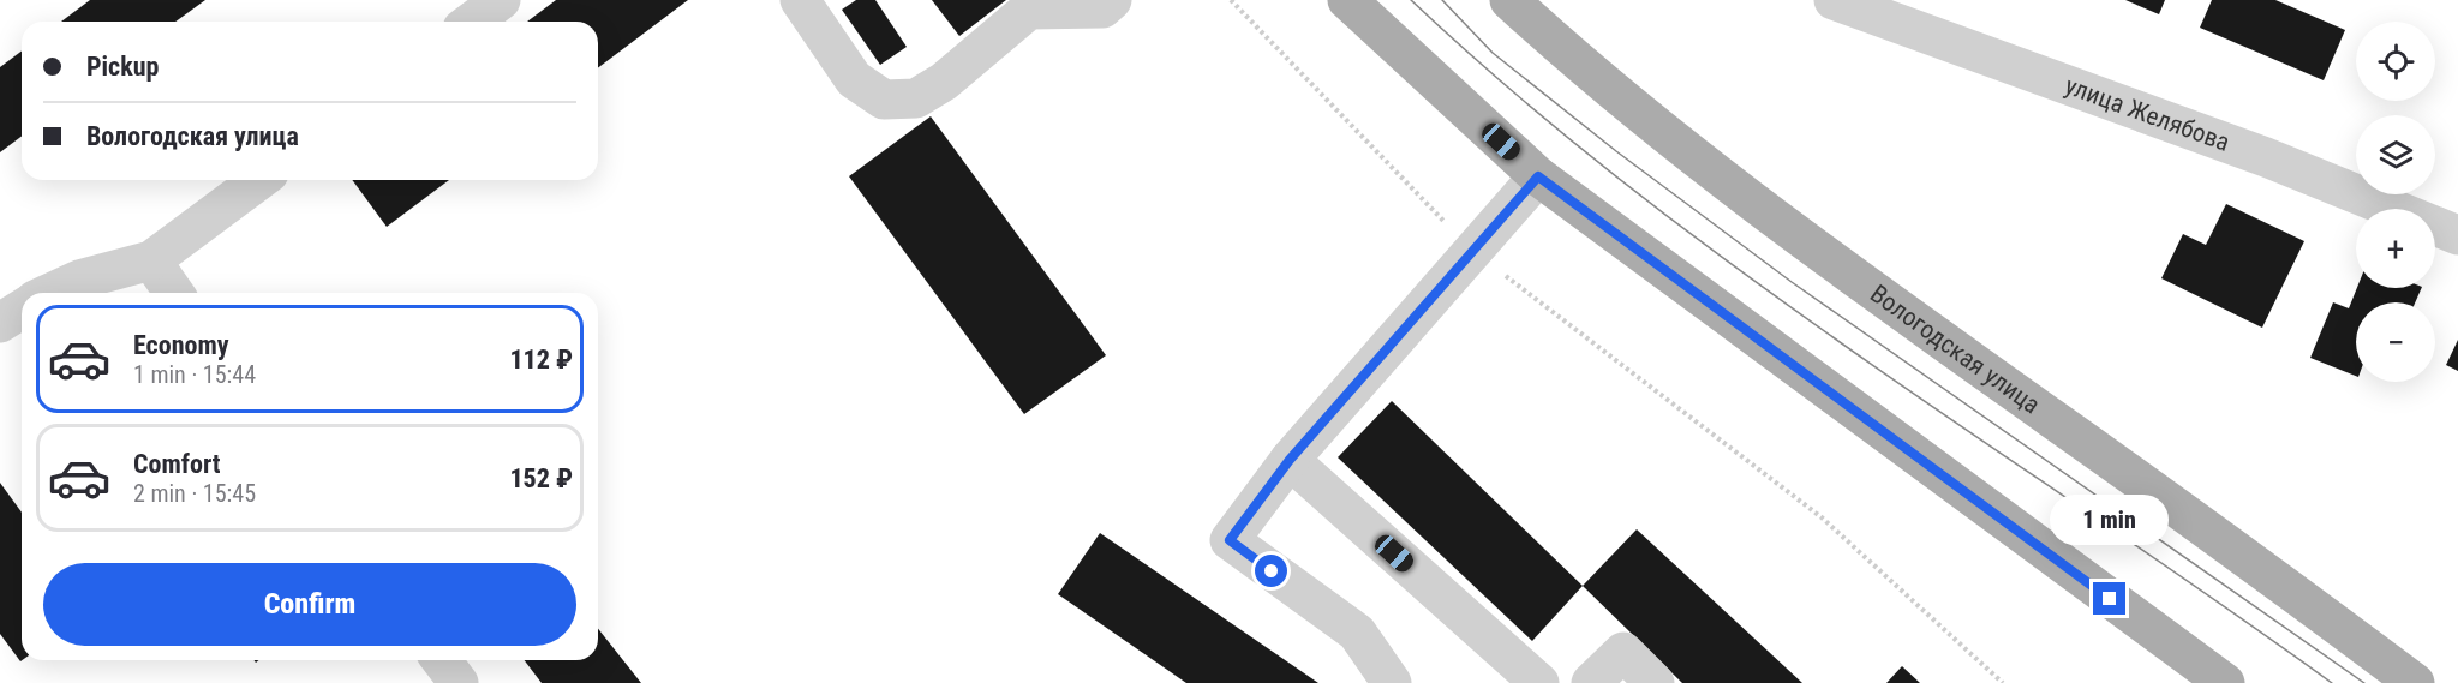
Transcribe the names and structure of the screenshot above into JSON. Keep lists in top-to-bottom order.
{
  "streets": {
    "main road": ["Вологодская улица"],
    "street": ["улица Желябова"]
  },
  "page": {
    "map_buttons": ["+", "−"],
    "banner": ["Pickup", "Вологодская улица"],
    "list": [
      {
        "name": "Economy",
        "note": "1 min · 15:44",
        "value": "112 ₽"
      },
      {
        "name": "Comfort",
        "note": "2 min · 15:45",
        "value": "152 ₽"
      }
    ],
    "bubble": "1 min",
    "buttons": "Confirm"
  }
}
